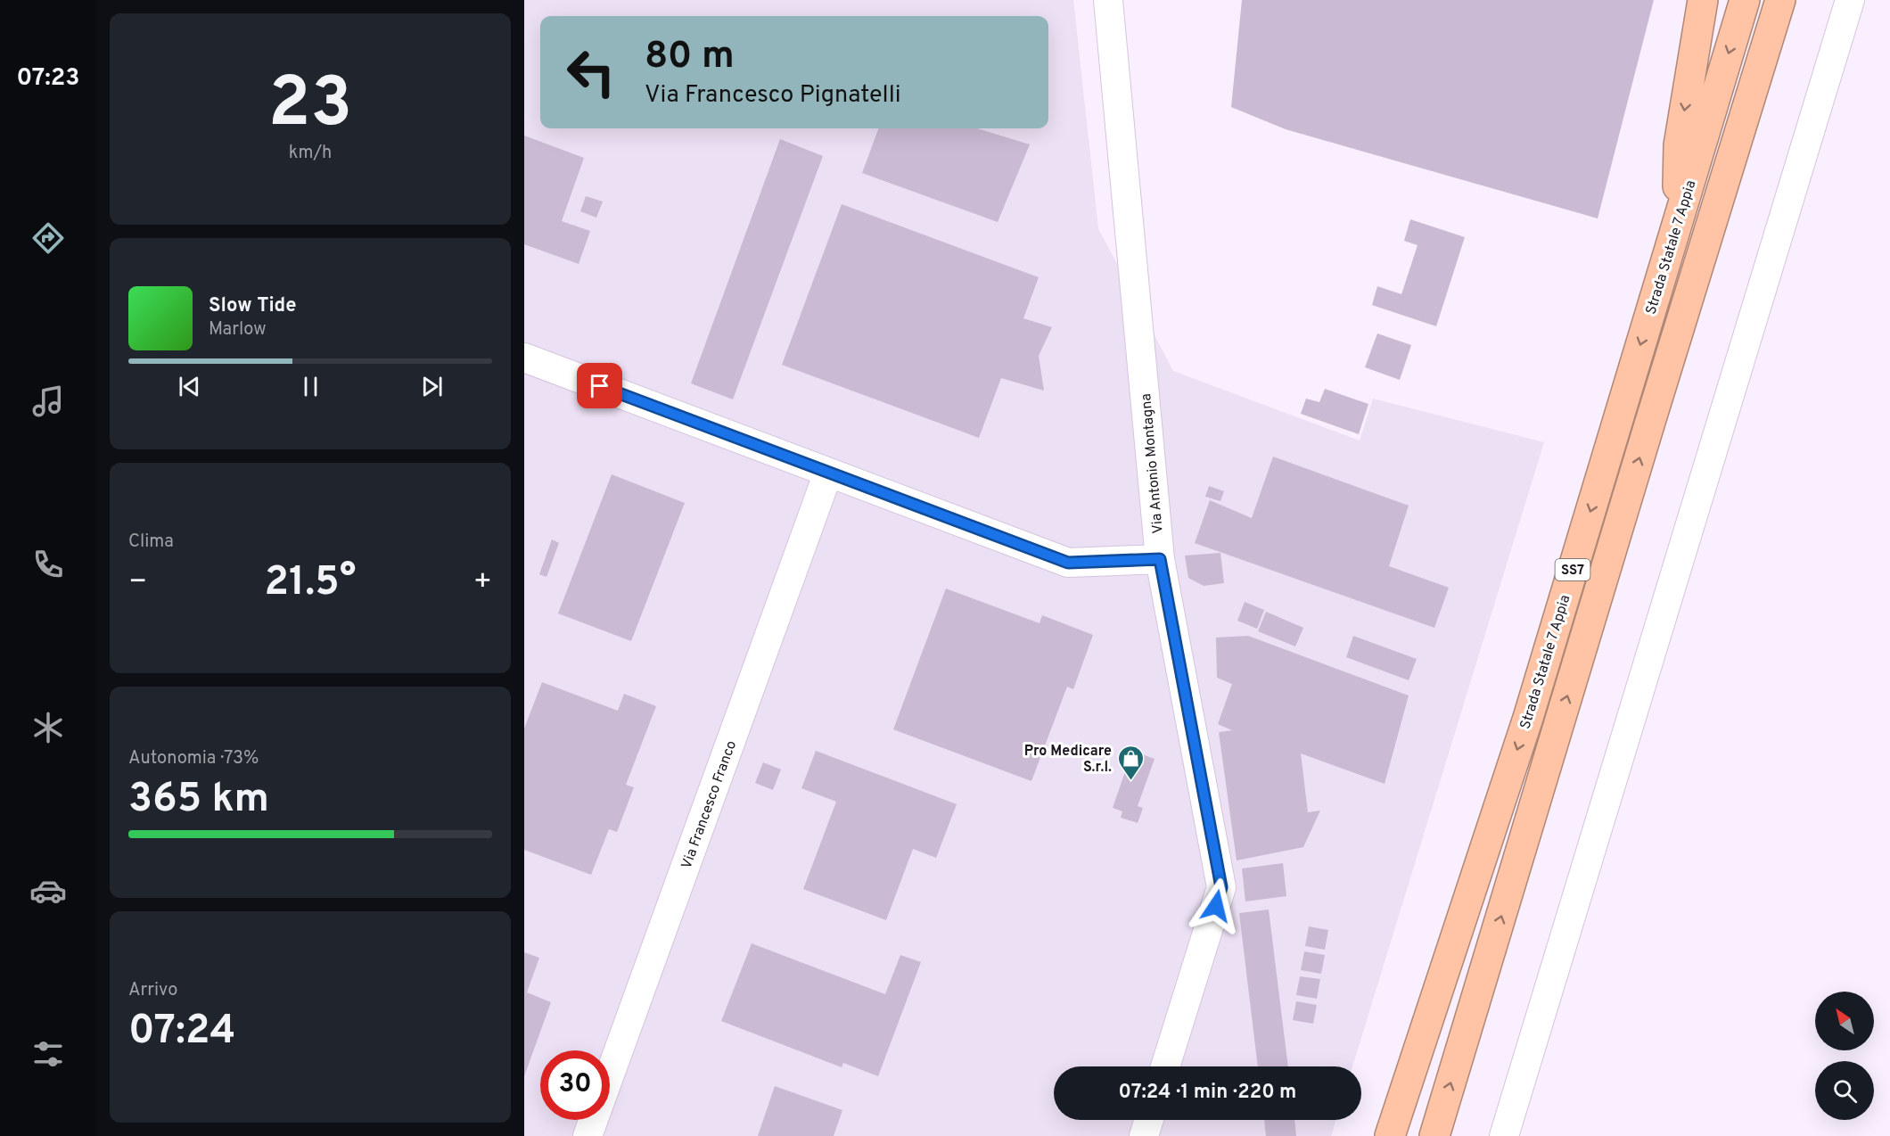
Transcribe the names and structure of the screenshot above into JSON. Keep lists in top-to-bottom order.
{
  "streets": {
    "highway": ["Strada Statale 7 Appia", "SS7"],
    "street": ["Via Antonio Montagna", "Via Francesco Franco"]
  },
  "places": {
    "shop": ["Pro Medicare S.r.l."]
  },
  "north": "top left",
  "page": {
    "tabs": "07:23",
    "tile": [
      ["23", "km/h"],
      "Clima",
      ["Autonomia · 73%", "365 km"],
      ["Arrivo", "07:24"]
    ],
    "turn": ["80 m", "Via Francesco Pignatelli"],
    "song": ["Slow Tide", "Marlow"],
    "heat": ["−", "21.5°", "+"],
    "limit": "30",
    "trip": "07:24 · 1 min · 220 m"
  }
}
